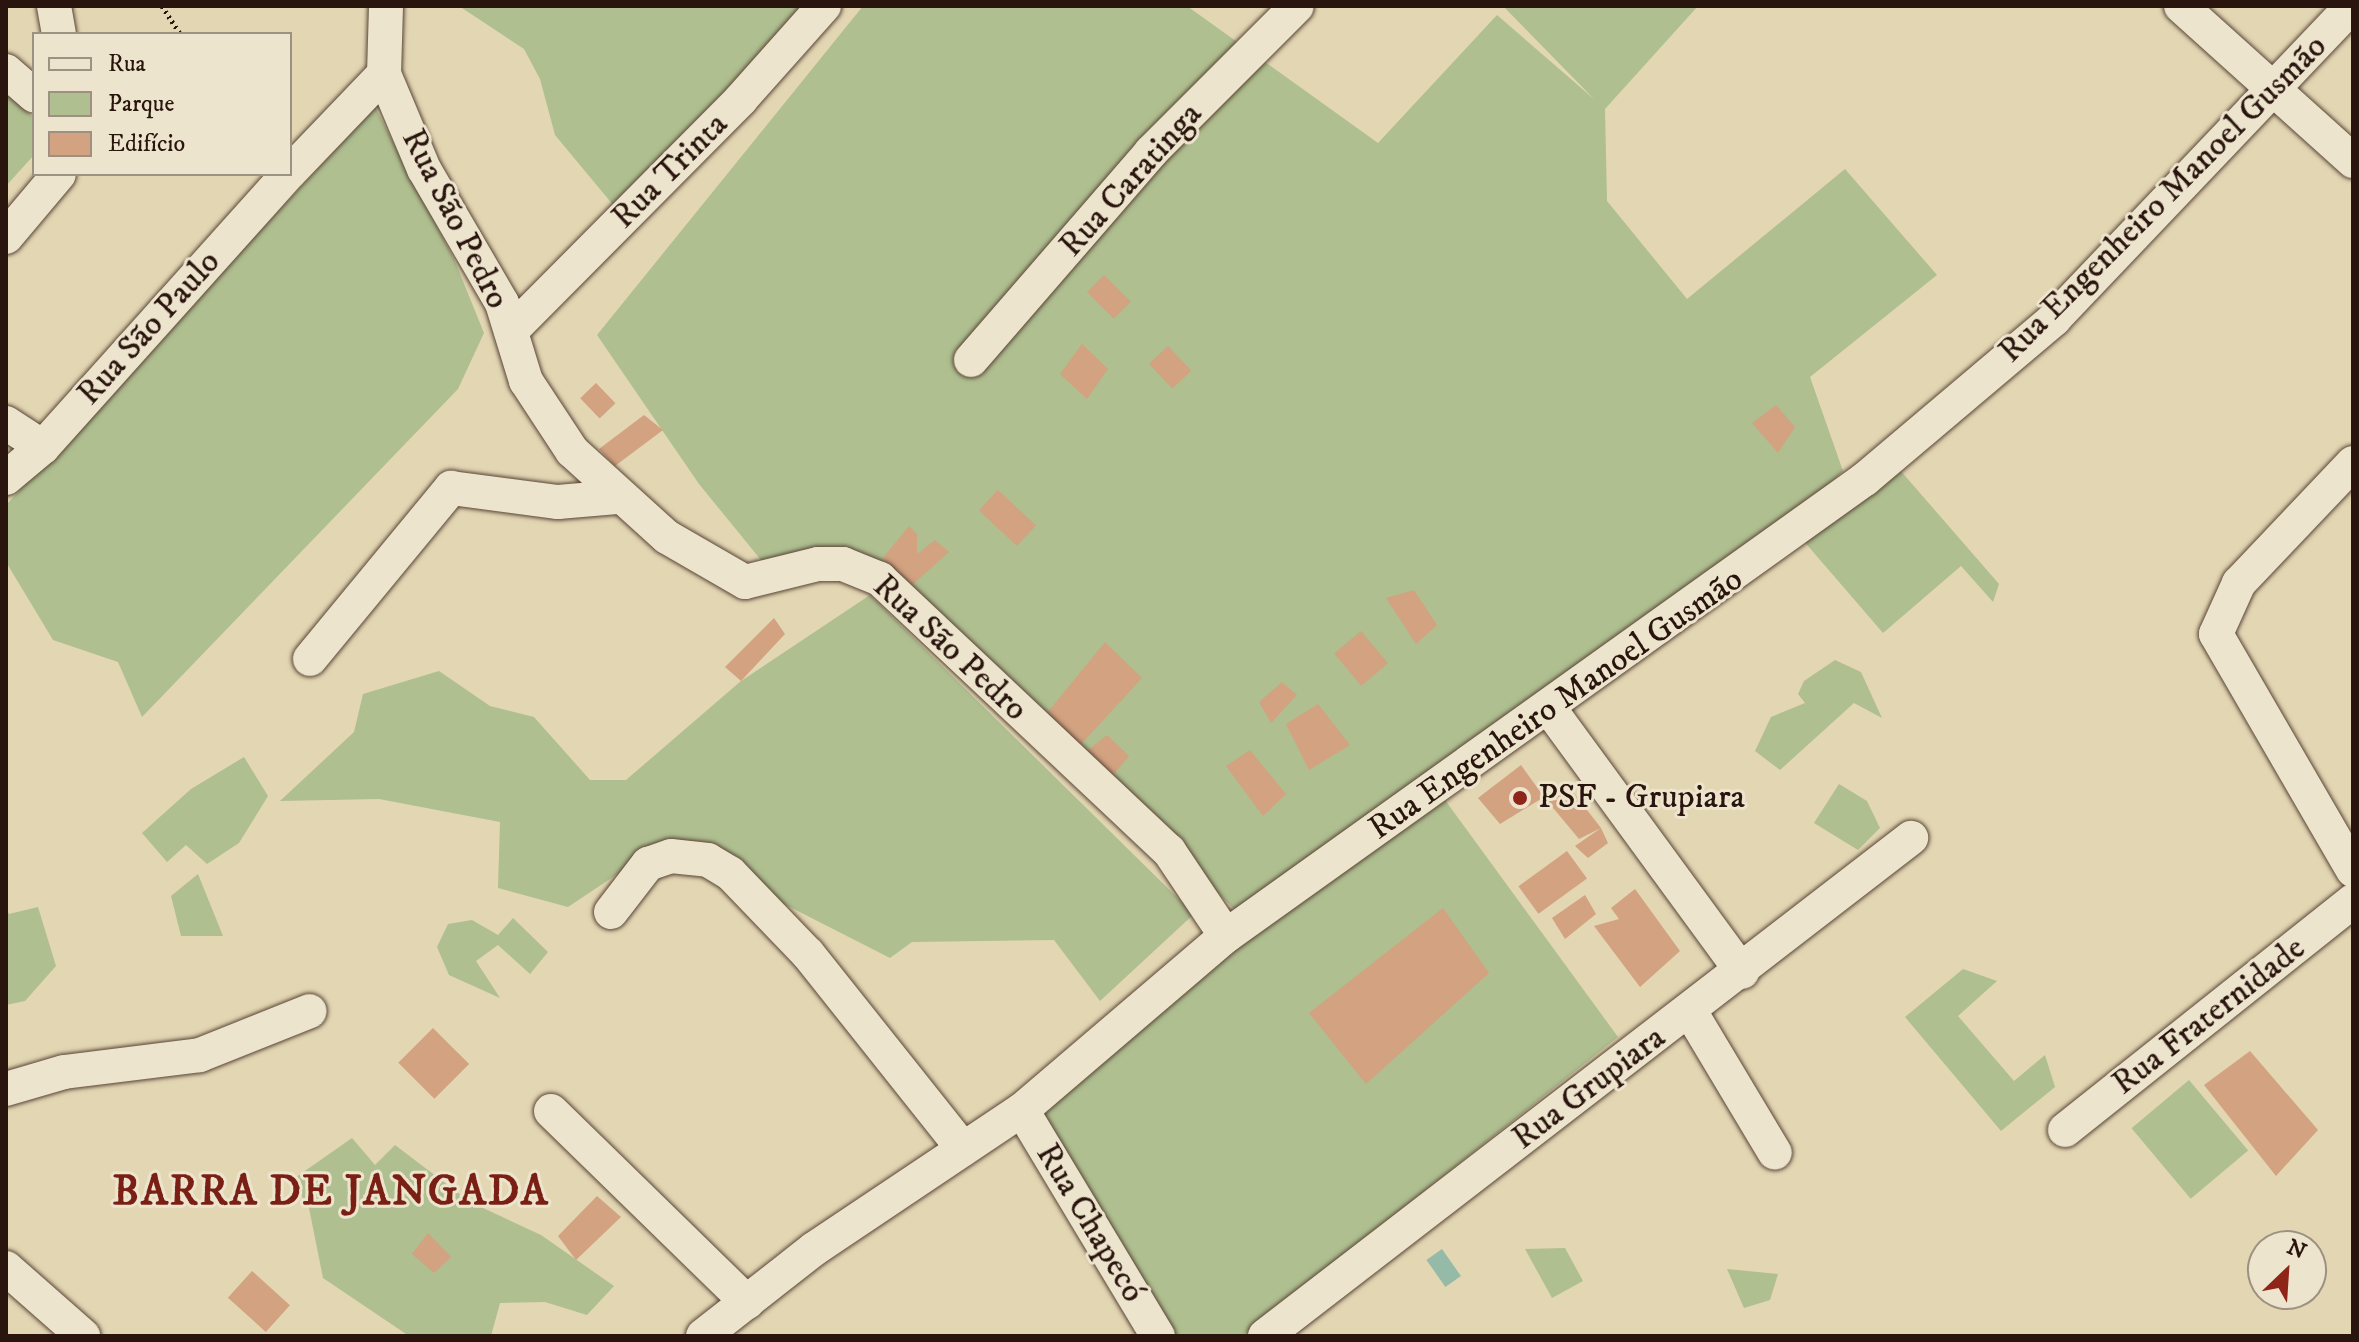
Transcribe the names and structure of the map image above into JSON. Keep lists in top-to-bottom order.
{
  "streets": {
    "street": [
      "Rua Trinta",
      "Rua Caratinga",
      "Rua Engenheiro Manoel Gusmão",
      "Rua São Pedro",
      "Rua São Paulo",
      "Rua Fraternidade",
      "Rua Grupiara",
      "Rua Chapecó"
    ]
  },
  "crossings": [
    ["Rua Trinta", "Rua São Pedro"],
    ["Rua Engenheiro Manoel Gusmão", "Rua São Pedro"],
    ["Rua Engenheiro Manoel Gusmão", "Rua Chapecó"],
    ["Rua São Pedro", "Rua São Paulo"]
  ],
  "districts": ["BARRA DE JANGADA"],
  "places": ["PSF - Grupiara"],
  "legend": ["Rua", "Parque", "Edifício"],
  "north": "top right"
}
